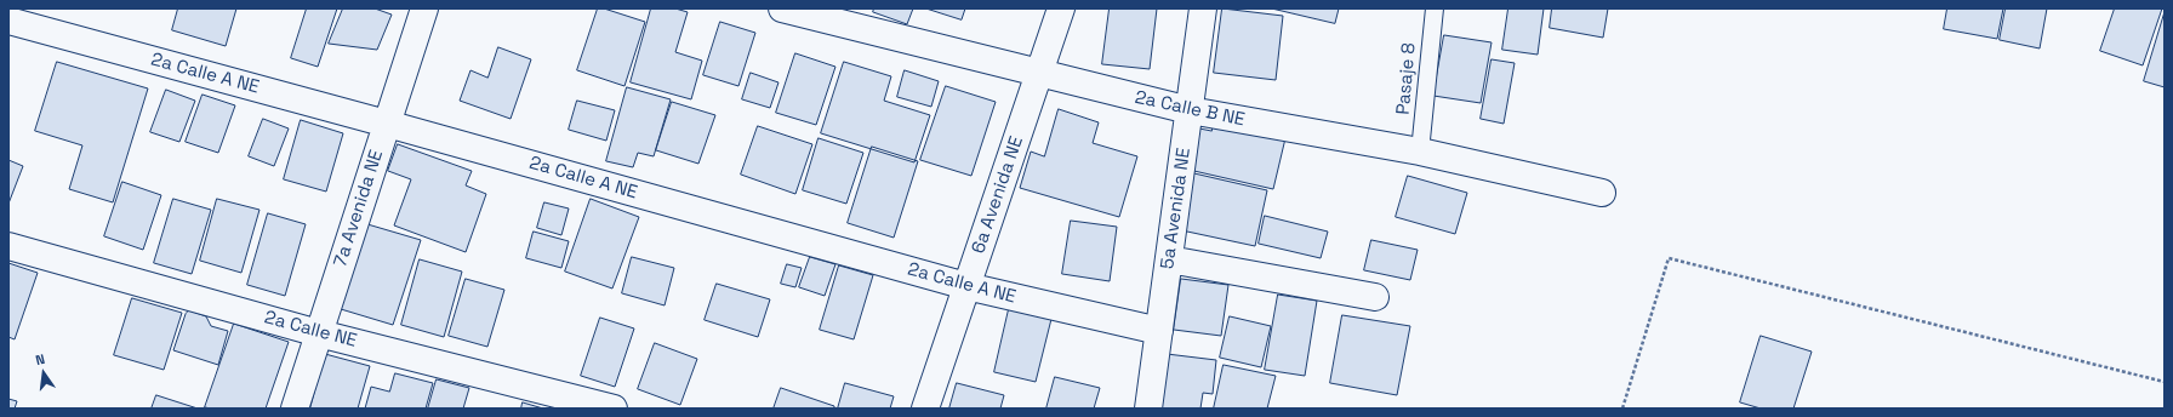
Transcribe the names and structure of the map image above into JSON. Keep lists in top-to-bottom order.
{
  "streets": {
    "street": [
      "2a Calle A NE",
      "2a Calle B NE",
      "6a Avenida NE",
      "7a Avenida NE",
      "5a Avenida NE",
      "2a Calle NE"
    ],
    "lane": ["Pasaje 8"]
  },
  "crossings": [
    ["2a Calle A NE", "6a Avenida NE"],
    ["2a Calle A NE", "7a Avenida NE"],
    ["2a Calle A NE", "5a Avenida NE"],
    ["Pasaje 8", "2a Calle B NE"],
    ["2a Calle B NE", "6a Avenida NE"],
    ["2a Calle B NE", "5a Avenida NE"],
    ["7a Avenida NE", "2a Calle NE"]
  ],
  "north": "top"
}
